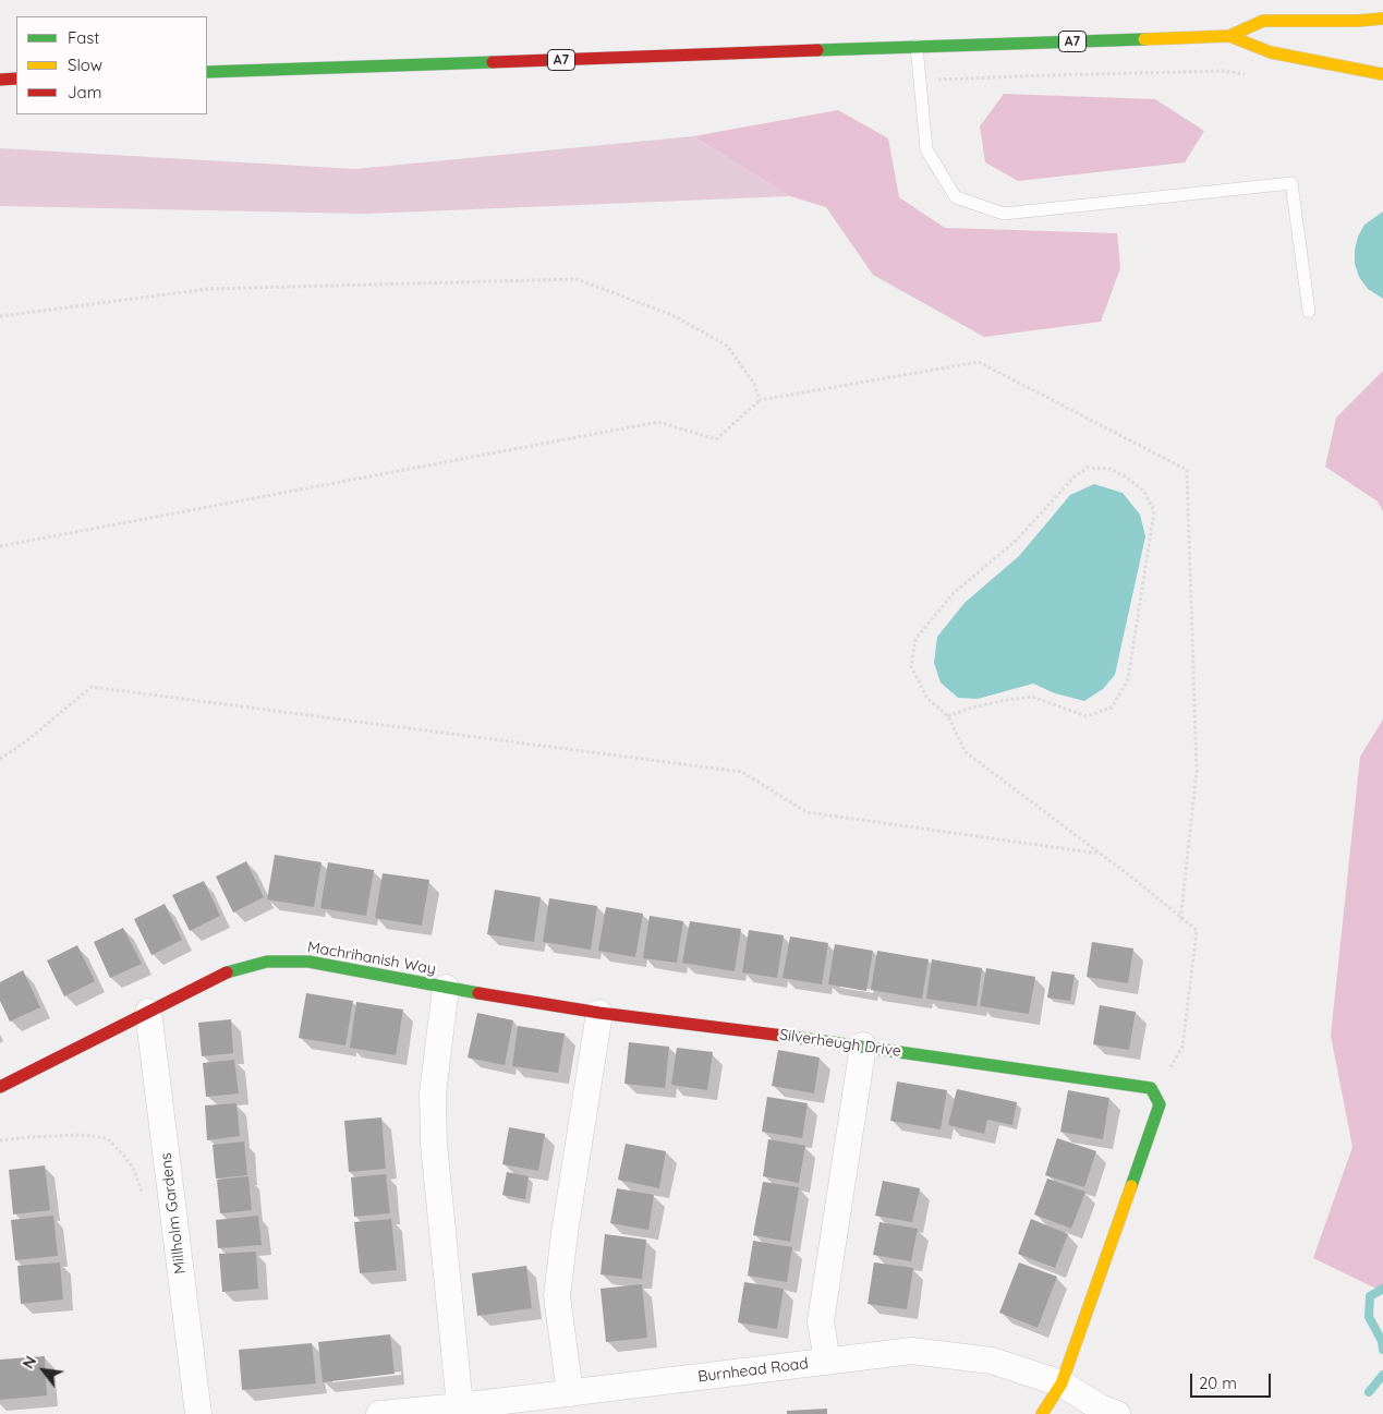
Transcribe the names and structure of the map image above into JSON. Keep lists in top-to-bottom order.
{
  "streets": {
    "street": [
      "A7",
      "Machrihanish Way",
      "Silverheugh Drive",
      "Millholm Gardens",
      "Burnhead Road"
    ]
  },
  "crossings": [
    ["Machrihanish Way", "Silverheugh Drive"],
    ["Machrihanish Way", "Millholm Gardens"]
  ],
  "legend": ["Fast", "Slow", "Jam"],
  "scale_bar": "20 m",
  "north": "top left"
}
